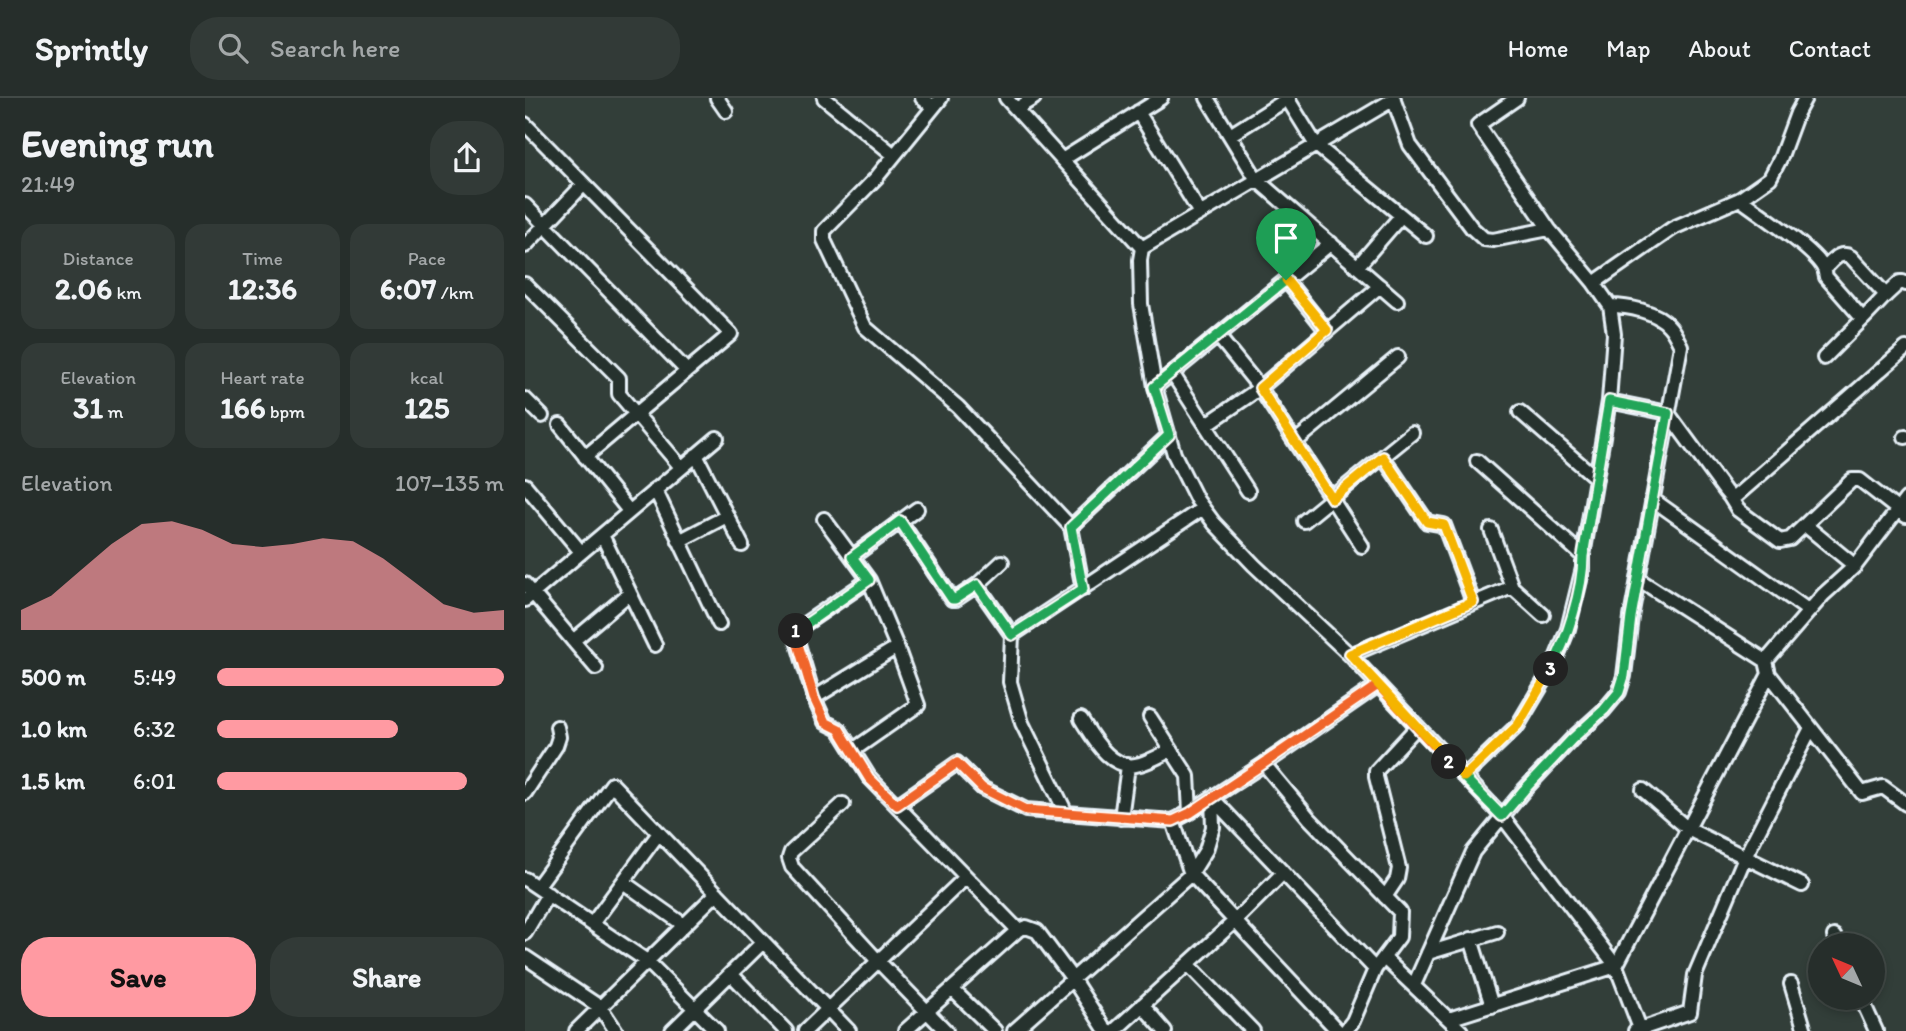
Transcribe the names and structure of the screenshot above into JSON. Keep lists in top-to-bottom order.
{
  "north": "top left",
  "page": {
    "header": "Sprintly",
    "search": "Search here",
    "nav": [
      "Home",
      "Map",
      "About",
      "Contact"
    ],
    "heading": ["Evening run", "21:49"],
    "stats": [
      ["Distance", "2.06 km"],
      ["Time", "12:36"],
      ["Pace", "6:07 /km"],
      ["Elevation", "31 m"],
      ["Heart rate", "166 bpm"],
      ["kcal", "125"]
    ],
    "chart": ["Elevation", "107–135 m"],
    "pins": ["1", "3", "2"],
    "list": [
      {
        "name": "500 m",
        "note": "5:49"
      },
      {
        "name": "1.0 km",
        "note": "6:32"
      },
      {
        "name": "1.5 km",
        "note": "6:01"
      }
    ],
    "buttons": ["Save", "Share"]
  }
}
